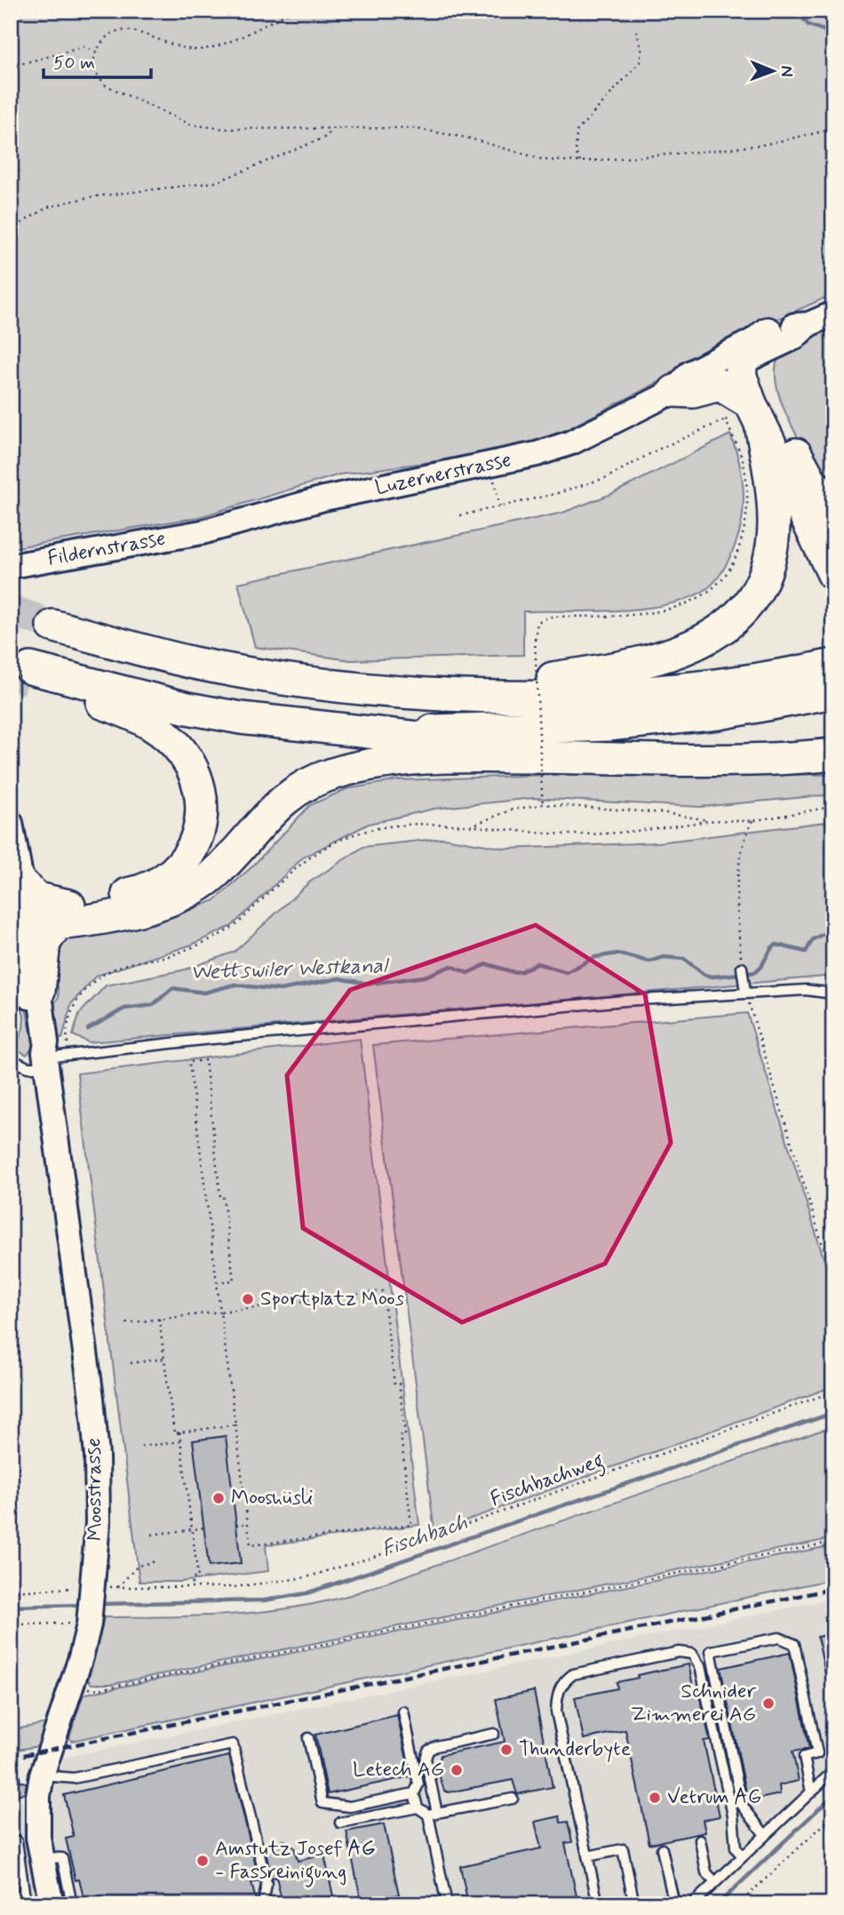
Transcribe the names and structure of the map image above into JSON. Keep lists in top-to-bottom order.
{
  "streets": {
    "main road": ["Luzernerstrasse", "Fildernstrasse", "Moosstrasse"],
    "path": ["Fischbachweg"]
  },
  "crossings": [
    ["Luzernerstrasse", "Fildernstrasse"]
  ],
  "water": ["Wettswiler Westkanal", "Fischbach"],
  "places": [
    "Sportplatz Moos",
    "Mooshüsli",
    "Schnider Zimmerei AG",
    "Thunderbyte",
    "Letech AG",
    "Vetrum AG",
    "Amstutz Josef AG - Fassreinigung"
  ],
  "scale_bar": "50 m",
  "north": "right"
}
